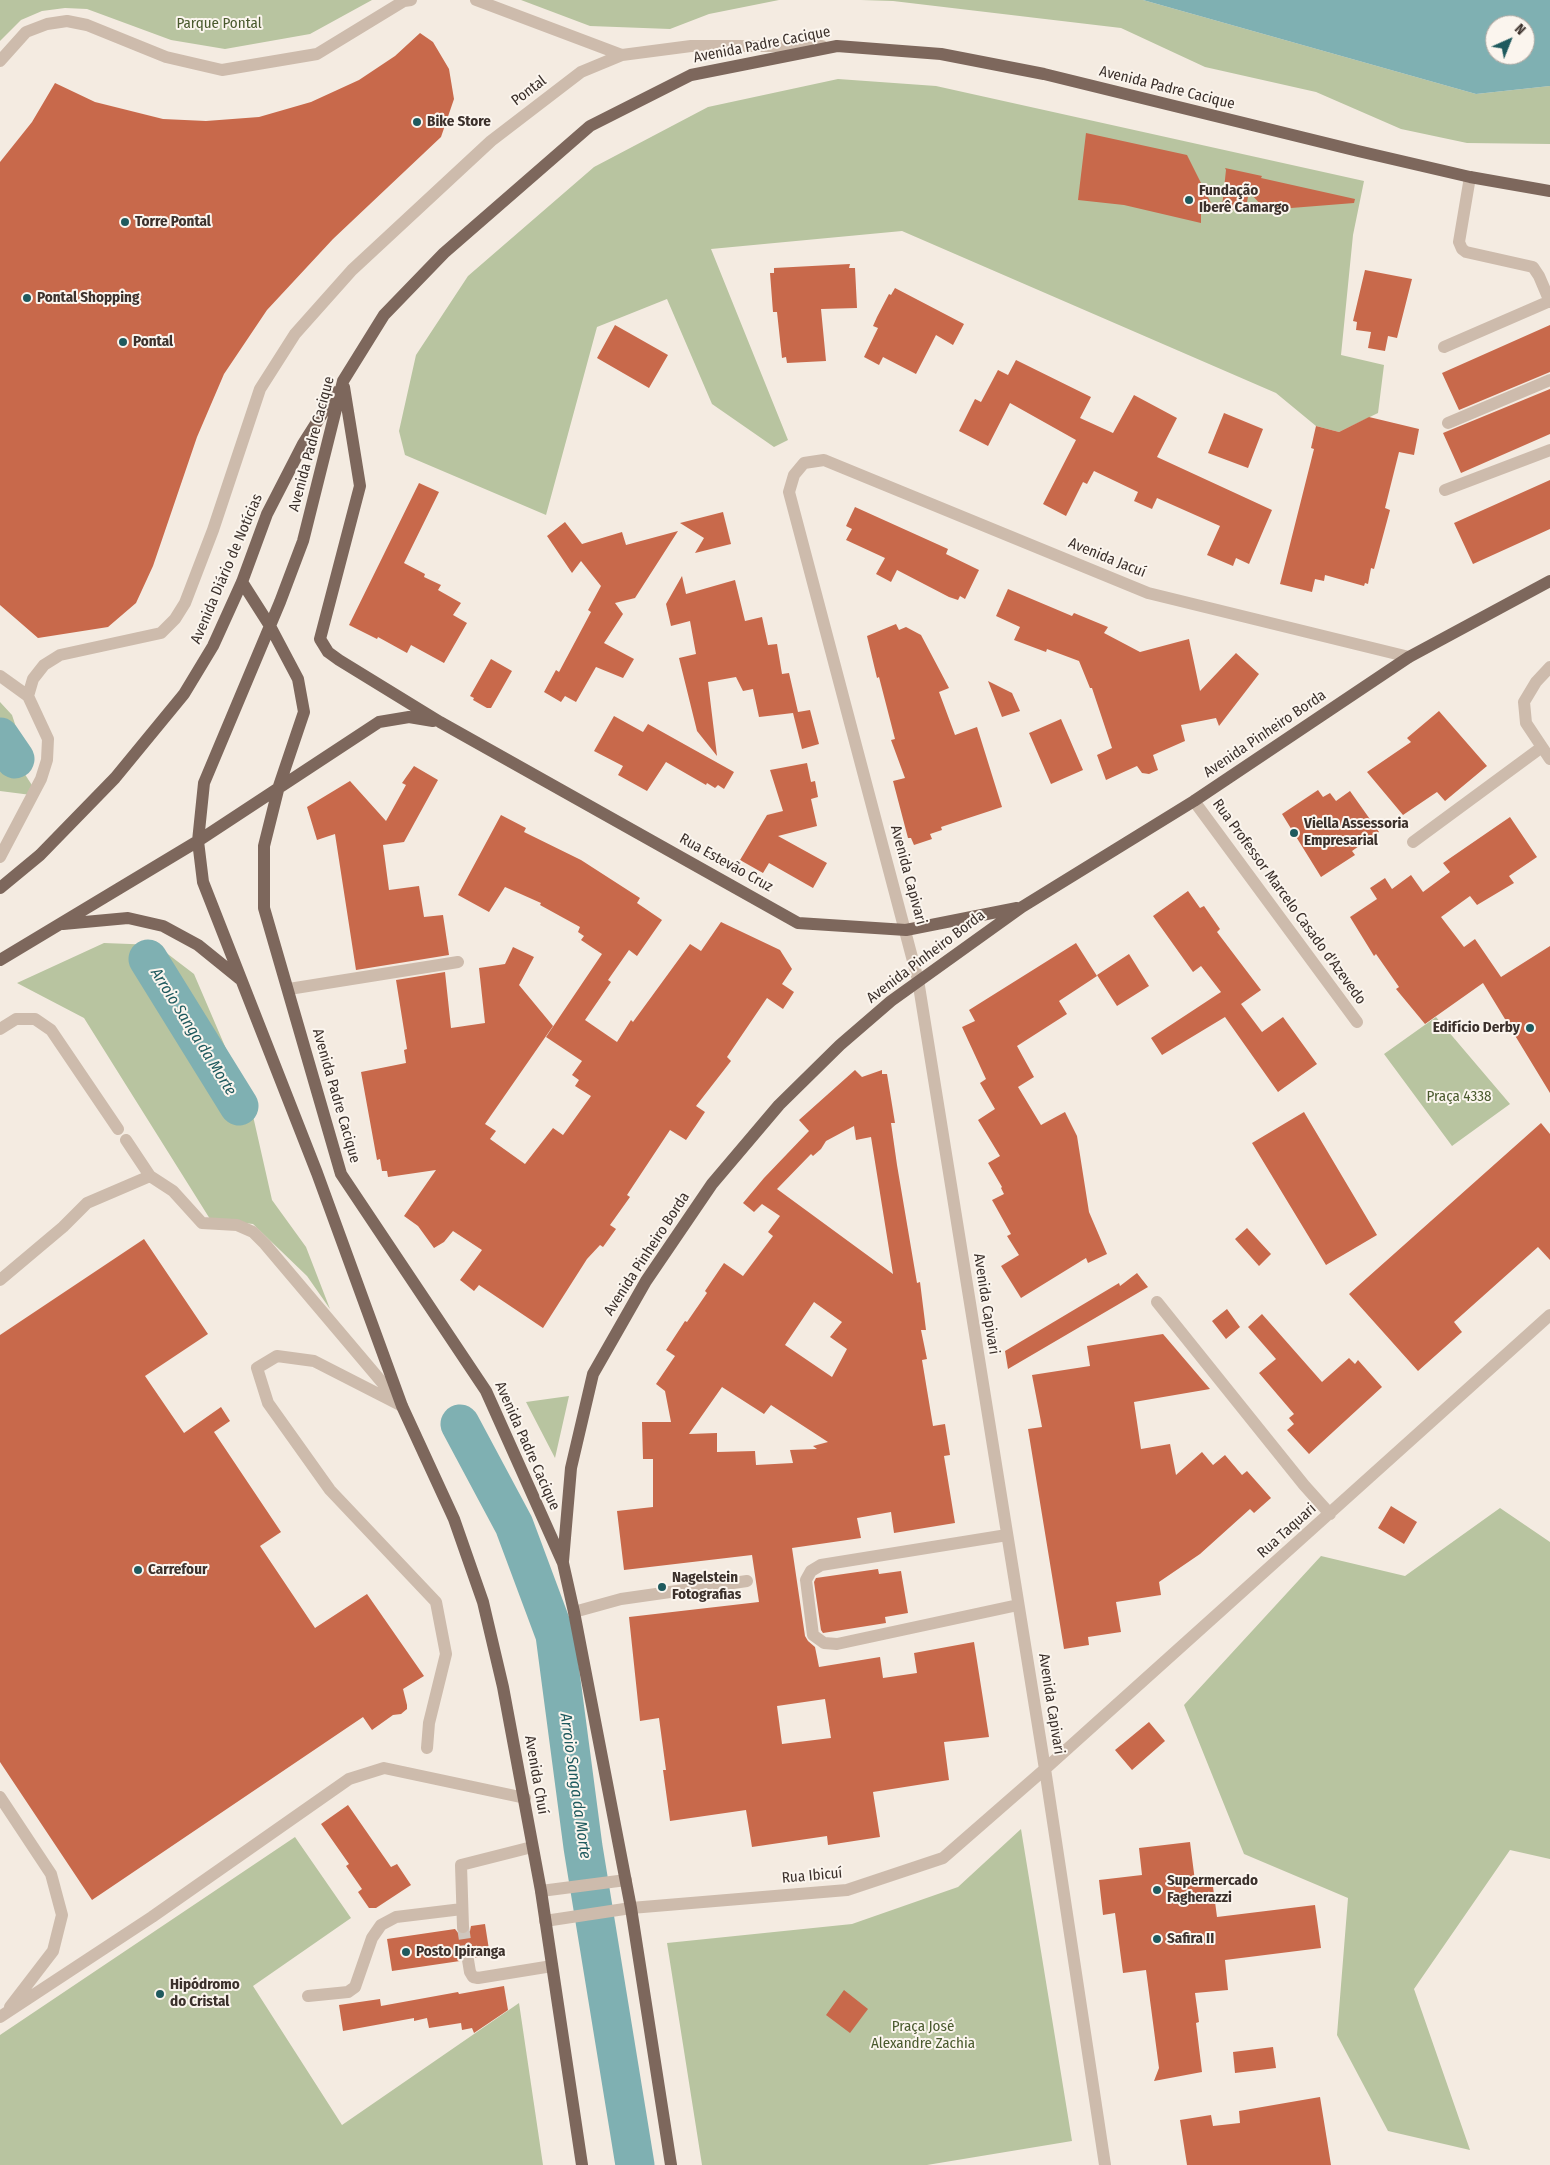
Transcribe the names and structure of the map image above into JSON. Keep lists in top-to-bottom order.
{
  "streets": {
    "main road": [
      "Avenida Padre Cacique",
      "Avenida Diário de Notícias",
      "Avenida Pinheiro Borda",
      "Rua Estevão Cruz",
      "Avenida Chuí"
    ],
    "street": [
      "Pontal",
      "Avenida Jacuí",
      "Avenida Capivari",
      "Rua Professor Marcelo Casado d'Azevedo",
      "Rua Taquari",
      "Rua Ibicuí"
    ]
  },
  "crossings": [
    ["Avenida Padre Cacique", "Pontal"],
    ["Avenida Padre Cacique", "Avenida Diário de Notícias"],
    ["Avenida Padre Cacique", "Avenida Pinheiro Borda"],
    ["Avenida Padre Cacique", "Rua Estevão Cruz"],
    ["Avenida Padre Cacique", "Avenida Chuí"],
    ["Avenida Jacuí", "Avenida Pinheiro Borda"],
    ["Avenida Jacuí", "Avenida Capivari"],
    ["Avenida Diário de Notícias", "Rua Estevão Cruz"],
    ["Avenida Pinheiro Borda", "Rua Estevão Cruz"],
    ["Avenida Pinheiro Borda", "Avenida Capivari"],
    ["Avenida Pinheiro Borda", "Rua Professor Marcelo Casado d'Azevedo"],
    ["Rua Estevão Cruz", "Avenida Capivari"],
    ["Avenida Capivari", "Rua Taquari"],
    ["Avenida Capivari", "Rua Ibicuí"],
    ["Rua Taquari", "Rua Ibicuí"],
    ["Avenida Chuí", "Rua Ibicuí"]
  ],
  "water": ["Arroio Sanga da Morte"],
  "parks": ["Parque Pontal", "Praça 4338", "Praça José Alexandre Zachia"],
  "places": [
    "Bike Store",
    "Fundação Iberê Camargo",
    "Torre Pontal",
    "Pontal Shopping",
    "Pontal",
    "Viella Assessoria Empresarial",
    "Edifício Derby",
    "Carrefour",
    "Nagelstein Fotografias",
    "Supermercado Fagherazzi",
    "Safira II",
    "Posto Ipiranga",
    "Hipódromo do Cristal"
  ],
  "north": "top right"
}
